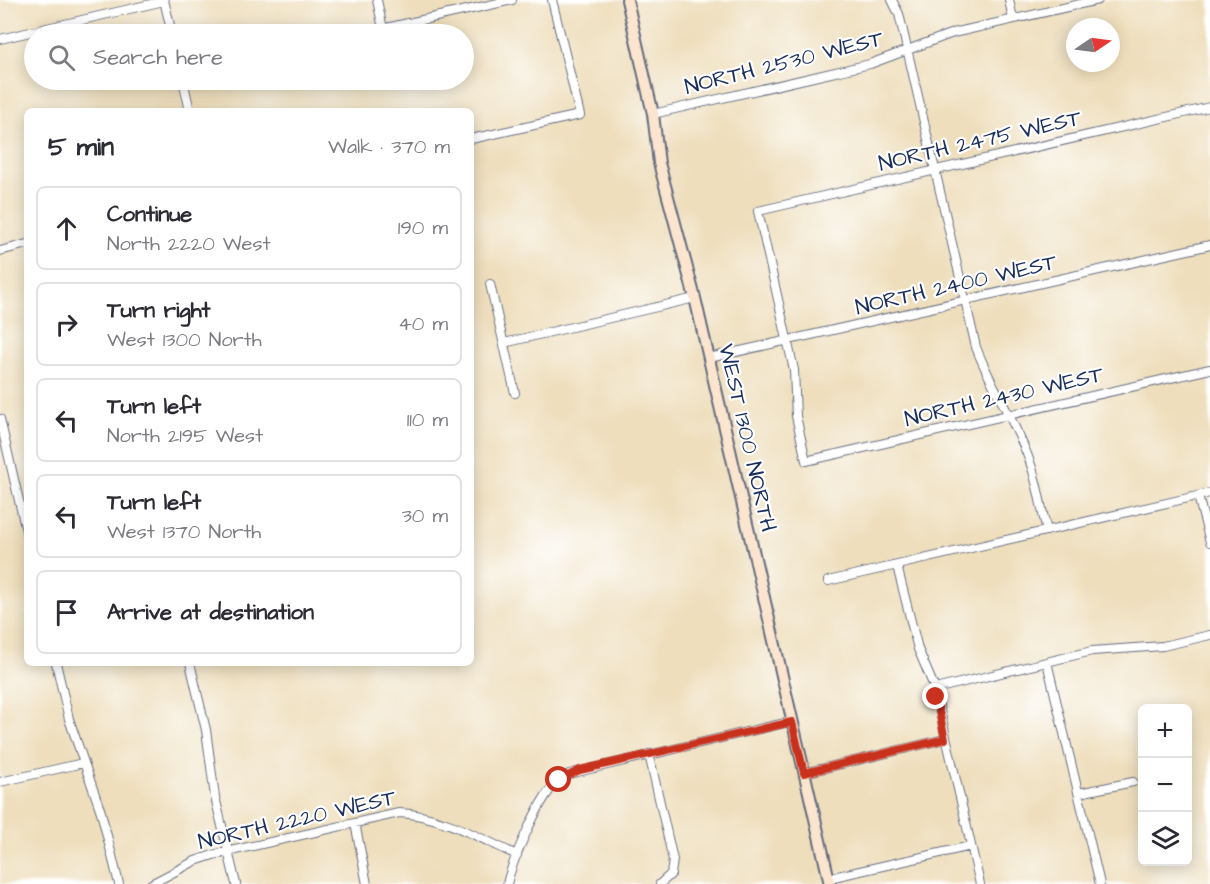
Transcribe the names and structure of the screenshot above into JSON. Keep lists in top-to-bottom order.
{
  "streets": {
    "street": [
      "NORTH 2530 WEST",
      "NORTH 2475 WEST",
      "NORTH 2400 WEST",
      "NORTH 2430 WEST",
      "WEST 1300 NORTH",
      "NORTH 2220 WEST"
    ]
  },
  "crossings": [
    ["NORTH 2530 WEST", "WEST 1300 NORTH"],
    ["NORTH 2475 WEST", "NORTH 2400 WEST"],
    ["NORTH 2475 WEST", "NORTH 2430 WEST"],
    ["NORTH 2400 WEST", "NORTH 2430 WEST"],
    ["NORTH 2400 WEST", "WEST 1300 NORTH"]
  ],
  "north": "right",
  "page": {
    "search": "Search here",
    "heading": ["5 min", "Walk · 370 m"],
    "list": [
      ["Continue", "North 2220 West", "190 m"],
      ["Turn right", "West 1300 North", "40 m"],
      ["Turn left", "North 2195 West", "110 m"],
      ["Turn left", "West 1370 North", "30 m"],
      "Arrive at destination"
    ],
    "map_buttons": ["+", "−"]
  }
}
